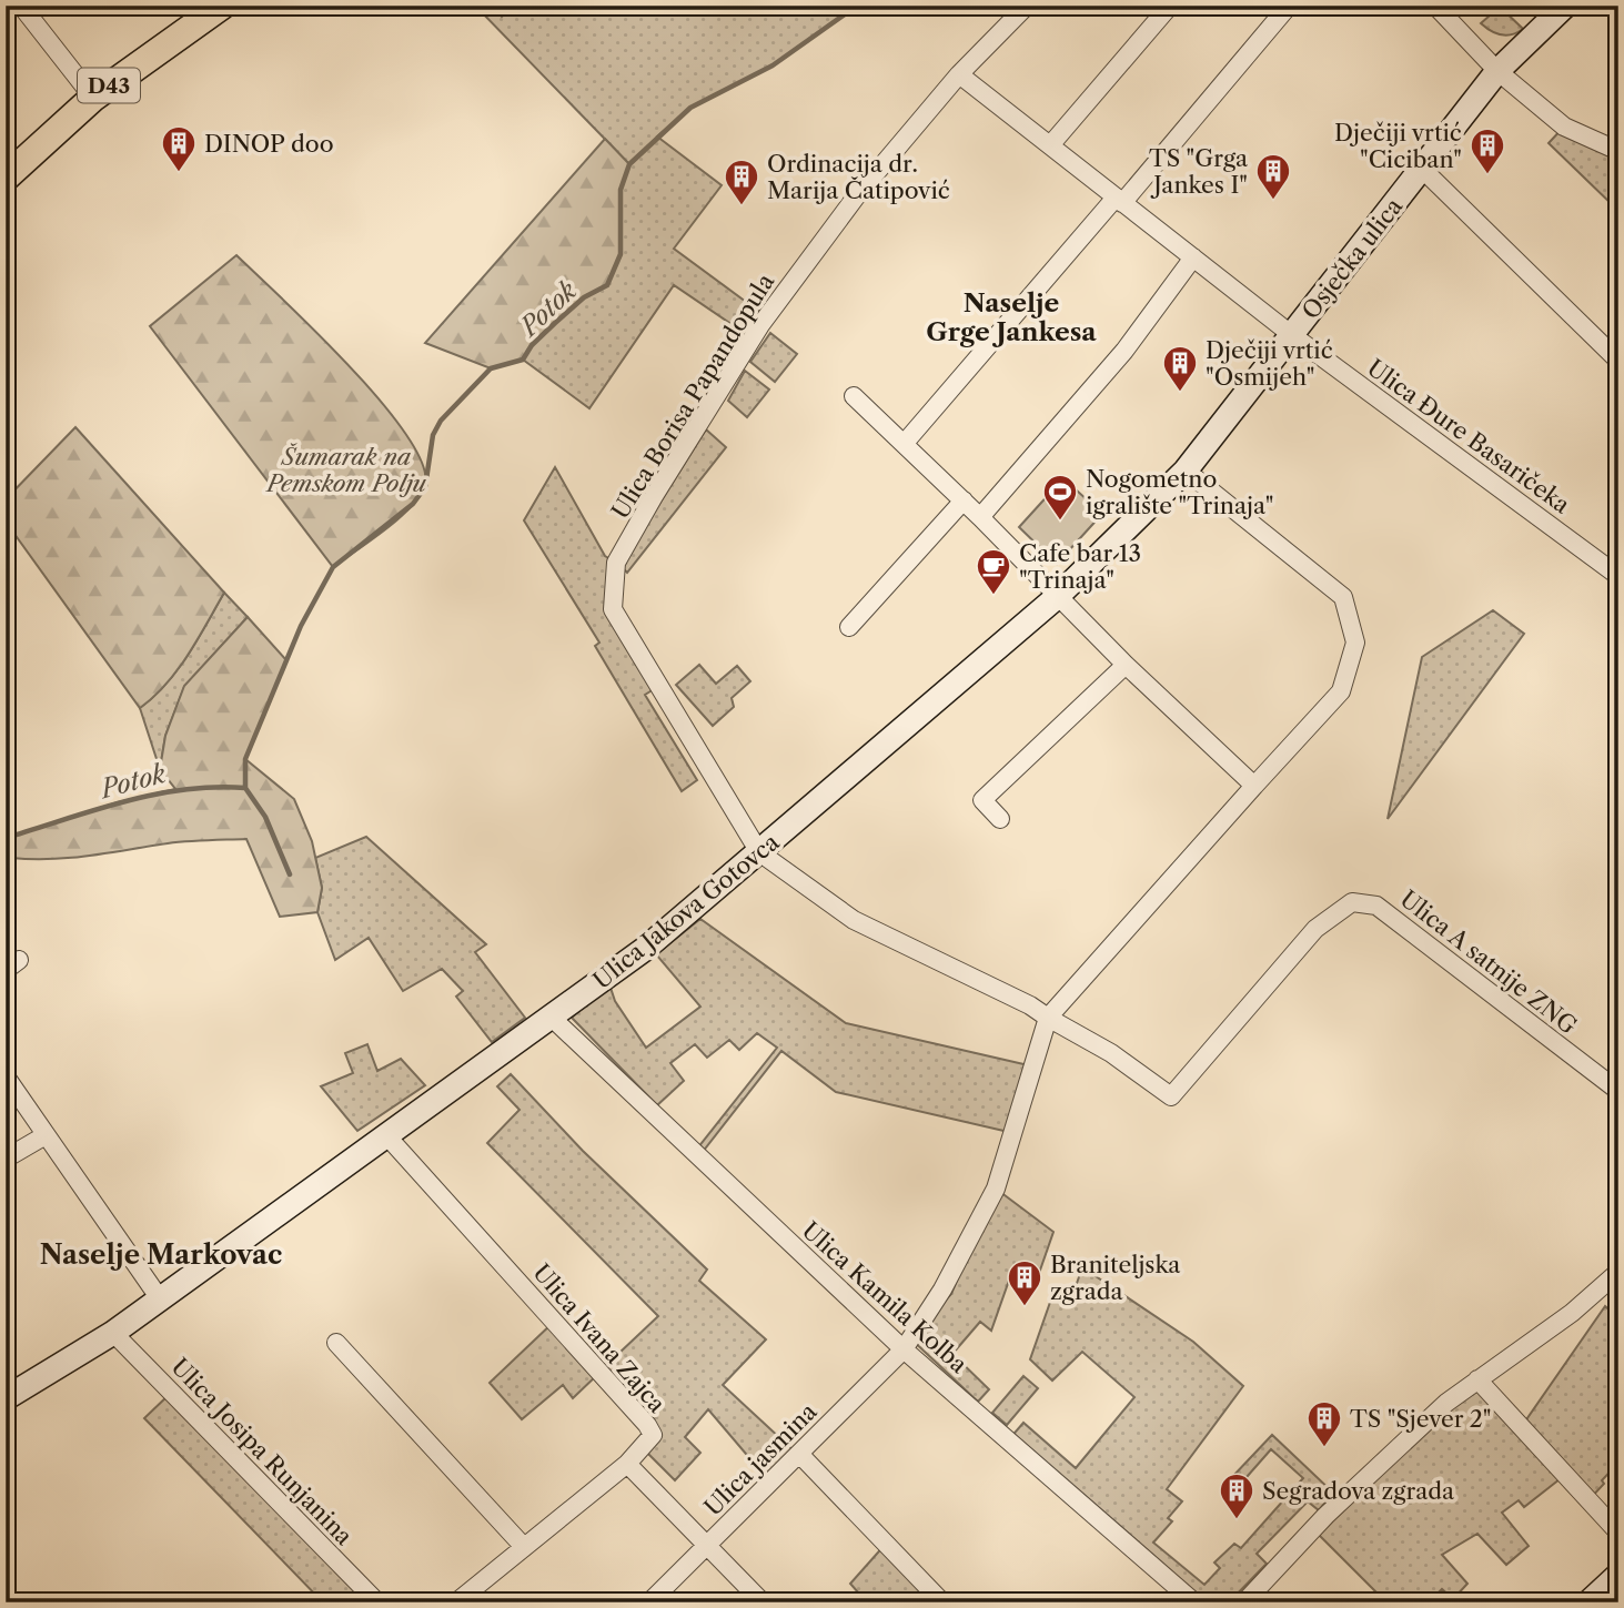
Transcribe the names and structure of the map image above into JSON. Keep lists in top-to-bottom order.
{
  "streets": {
    "main road": ["D43"],
    "street": [
      "Osječka ulica",
      "Ulica Borisa Papandopula",
      "Ulica Đure Basaričeka",
      "Ulica Jakova Gotovca",
      "Ulica A satnije ZNG",
      "Ulica Kamila Kolba",
      "Ulica Ivana Zajca",
      "Ulica Josipa Runjanina",
      "Ulica jasmina"
    ]
  },
  "crossings": [
    ["Osječka ulica", "Ulica Đure Basaričeka"],
    ["Osječka ulica", "Ulica Jakova Gotovca"],
    ["Ulica Borisa Papandopula", "Ulica Đure Basaričeka"],
    ["Ulica Borisa Papandopula", "Ulica Jakova Gotovca"],
    ["Ulica Đure Basaričeka", "Ulica Jakova Gotovca"],
    ["Ulica Jakova Gotovca", "Ulica Kamila Kolba"],
    ["Ulica Jakova Gotovca", "Ulica Ivana Zajca"],
    ["Ulica Jakova Gotovca", "Ulica Josipa Runjanina"],
    ["Ulica A satnije ZNG", "Ulica jasmina"],
    ["Ulica Kamila Kolba", "Ulica jasmina"]
  ],
  "districts": ["Naselje Grge Jankesa", "Naselje Markovac"],
  "water": ["Potok"],
  "parks": ["Šumarak na Pemskom Polju"],
  "places": {
    "building": [
      "DINOP doo",
      "Dječiji vrtić \"Ciciban\"",
      "TS \"Grga Jankes I\"",
      "Ordinacija dr. Marija Čatipović",
      "Dječiji vrtić \"Osmijeh\"",
      "Braniteljska zgrada",
      "TS \"Sjever 2\"",
      "Segradova zgrada"
    ],
    "sports": ["Nogometno igralište \"Trinaja\""],
    "cafe": ["Cafe bar 13 \"Trinaja\""]
  }
}
